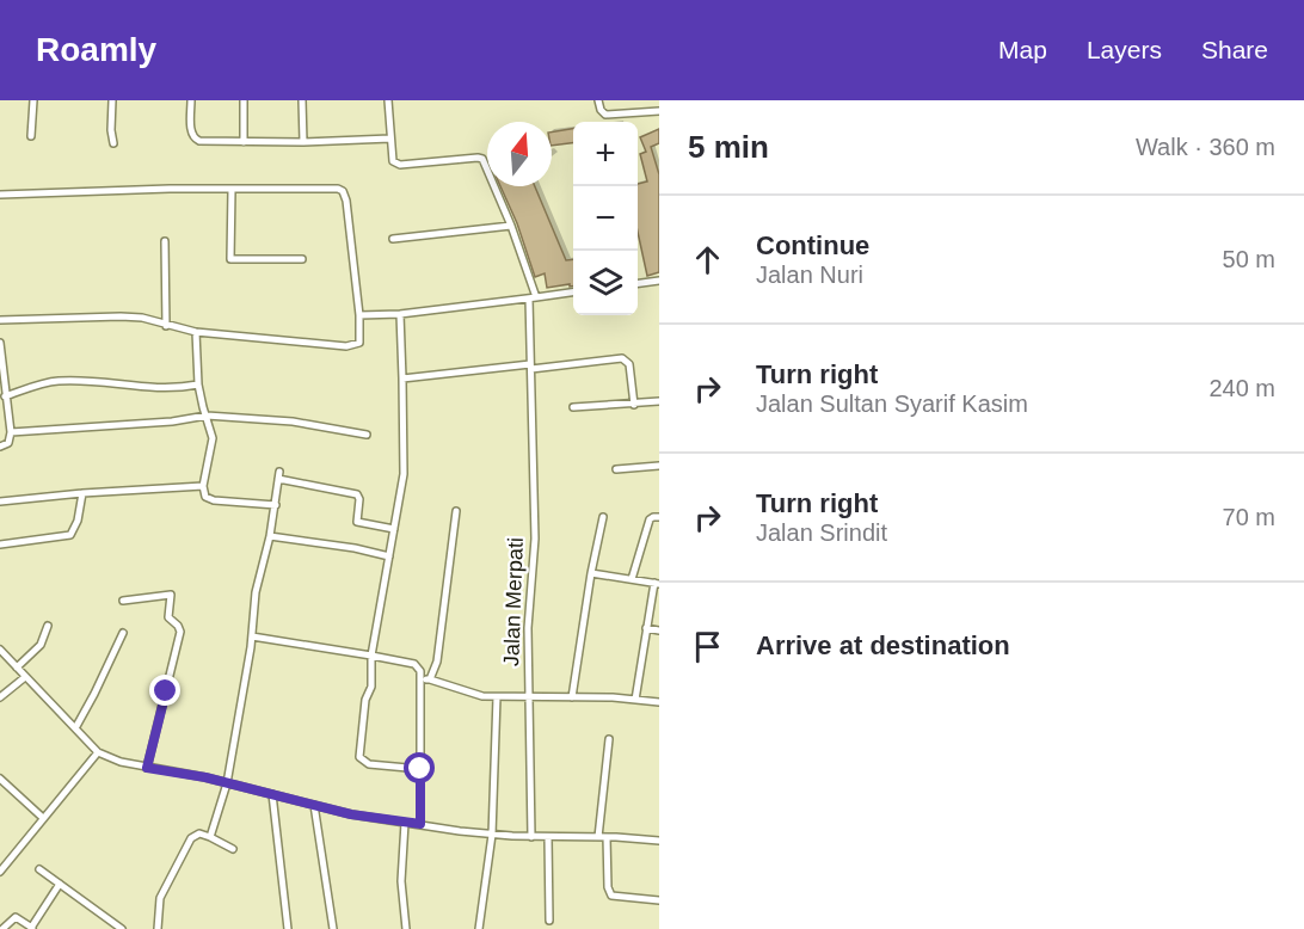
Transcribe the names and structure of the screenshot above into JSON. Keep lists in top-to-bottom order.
{
  "streets": {
    "street": ["Jalan Merpati"]
  },
  "north": "top",
  "page": {
    "header": "Roamly",
    "nav": ["Map", "Layers", "Share"],
    "heading": ["5 min", "Walk · 360 m"],
    "map_buttons": ["+", "−"],
    "list": [
      ["Continue", "Jalan Nuri", "50 m"],
      ["Turn right", "Jalan Sultan Syarif Kasim", "240 m"],
      ["Turn right", "Jalan Srindit", "70 m"],
      "Arrive at destination"
    ]
  }
}
